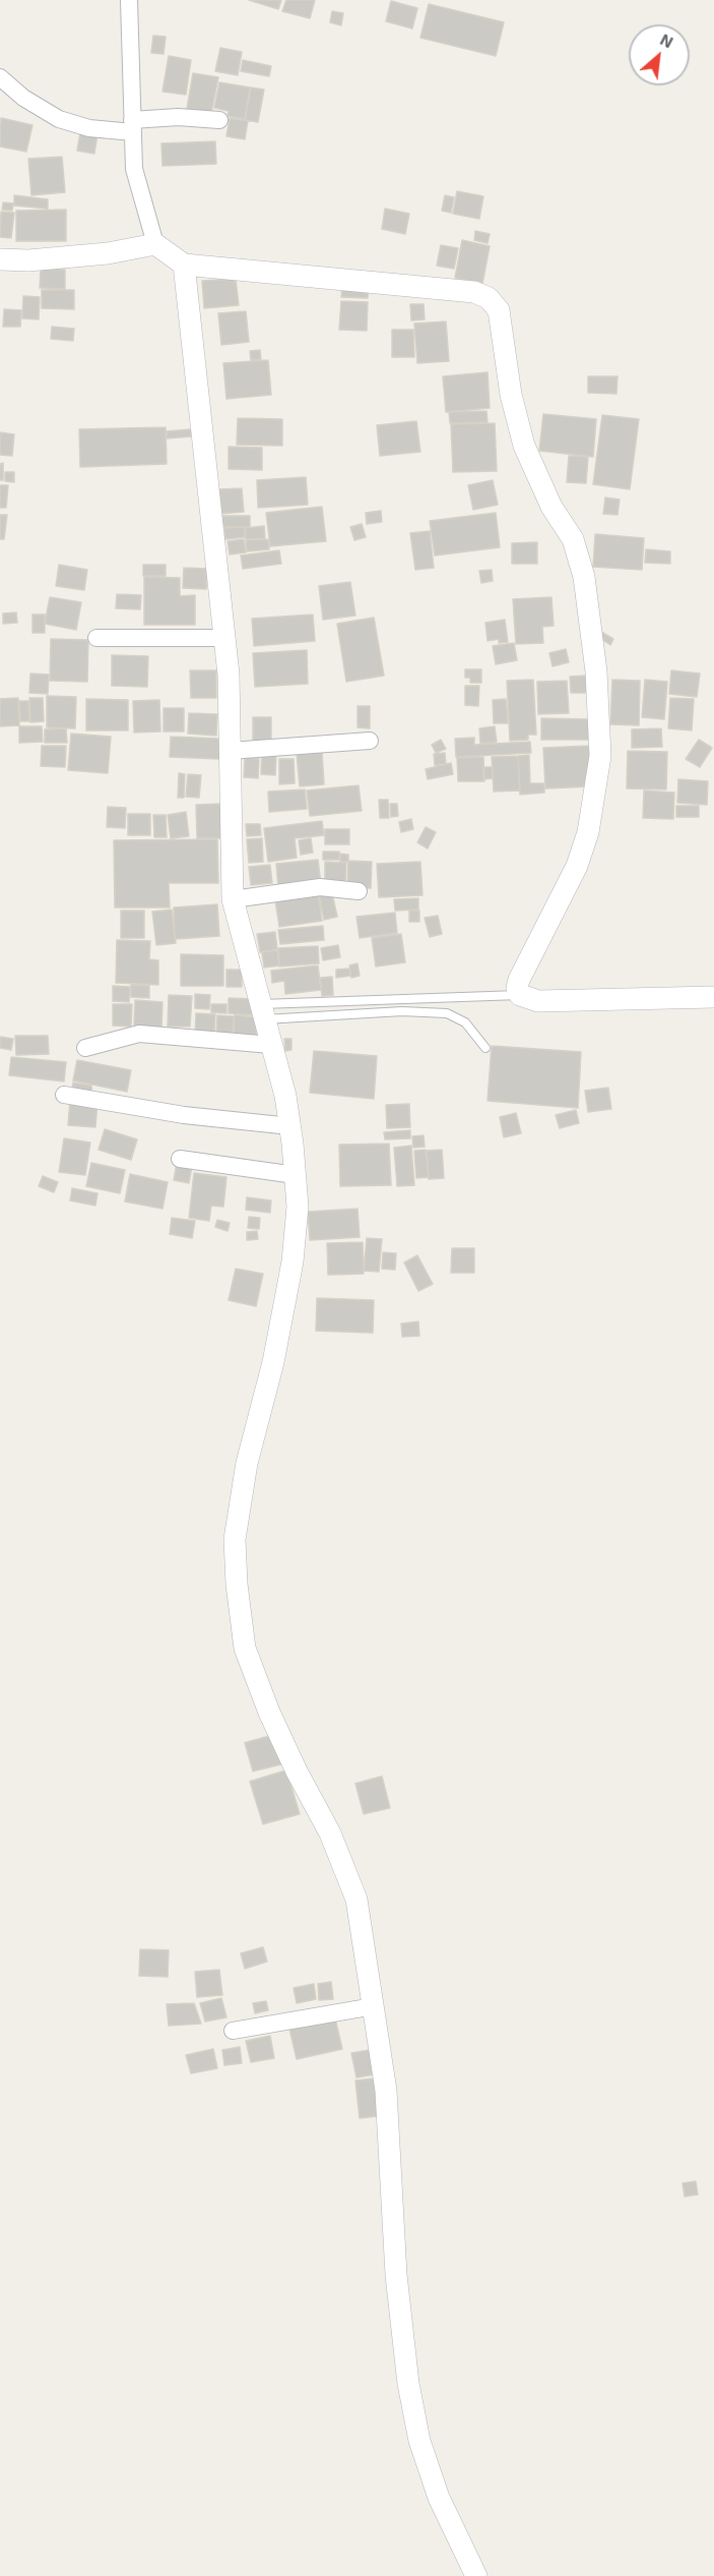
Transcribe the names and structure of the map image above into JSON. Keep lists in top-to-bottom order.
{
  "north": "top right"
}
